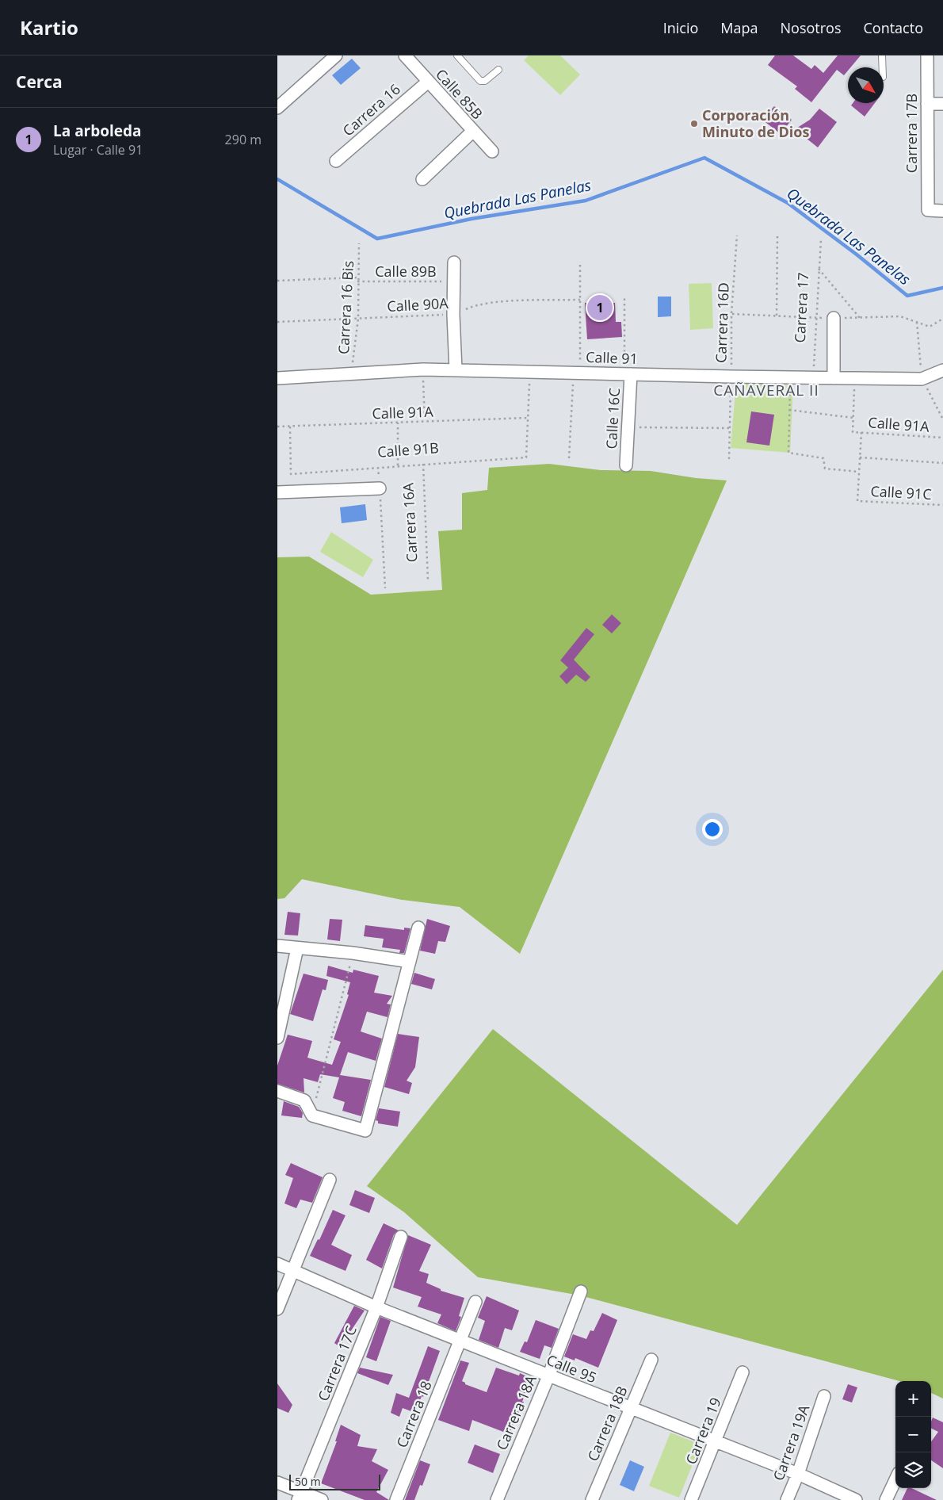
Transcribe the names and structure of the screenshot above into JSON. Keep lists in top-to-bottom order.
{
  "streets": {
    "street": [
      "Calle 85B",
      "Carrera 16",
      "Carrera 17B",
      "Calle 91",
      "Calle 16C",
      "Carrera 17C",
      "Calle 95",
      "Carrera 18A",
      "Carrera 18",
      "Carrera 18B",
      "Carrera 19",
      "Carrera 19A"
    ],
    "path": [
      "Calle 89B",
      "Calle 90A",
      "Carrera 16 Bis",
      "Carrera 17",
      "Carrera 16D",
      "Calle 91A",
      "Calle 91B",
      "Calle 91C",
      "Carrera 16A"
    ]
  },
  "crossings": [
    ["Calle 85B", "Carrera 16"],
    ["Calle 89B", "Carrera 16 Bis"],
    ["Calle 90A", "Carrera 16 Bis"],
    ["Carrera 16 Bis", "Calle 91"],
    ["Carrera 17", "Calle 91"],
    ["Carrera 16D", "Calle 91"],
    ["Calle 91", "Calle 16C"],
    ["Calle 91A", "Calle 91B"],
    ["Calle 91B", "Carrera 16A"],
    ["Carrera 17C", "Calle 95"],
    ["Calle 95", "Carrera 18A"],
    ["Calle 95", "Carrera 18"],
    ["Calle 95", "Carrera 18B"],
    ["Calle 95", "Carrera 19"],
    ["Calle 95", "Carrera 19A"]
  ],
  "districts": ["CAÑAVERAL II"],
  "water": ["Quebrada Las Panelas"],
  "places": ["Corporación Minuto de Dios"],
  "scale_bar": "50 m",
  "north": "bottom right",
  "page": {
    "header": "Kartio",
    "nav": [
      "Inicio",
      "Mapa",
      "Nosotros",
      "Contacto"
    ],
    "heading": "Cerca",
    "list": [
      {
        "mark": "1",
        "name": "La arboleda",
        "note": "Lugar · Calle 91",
        "value": "290 m"
      }
    ],
    "pins": "1",
    "map_buttons": ["+", "−"],
    "scale": "50 m"
  }
}
